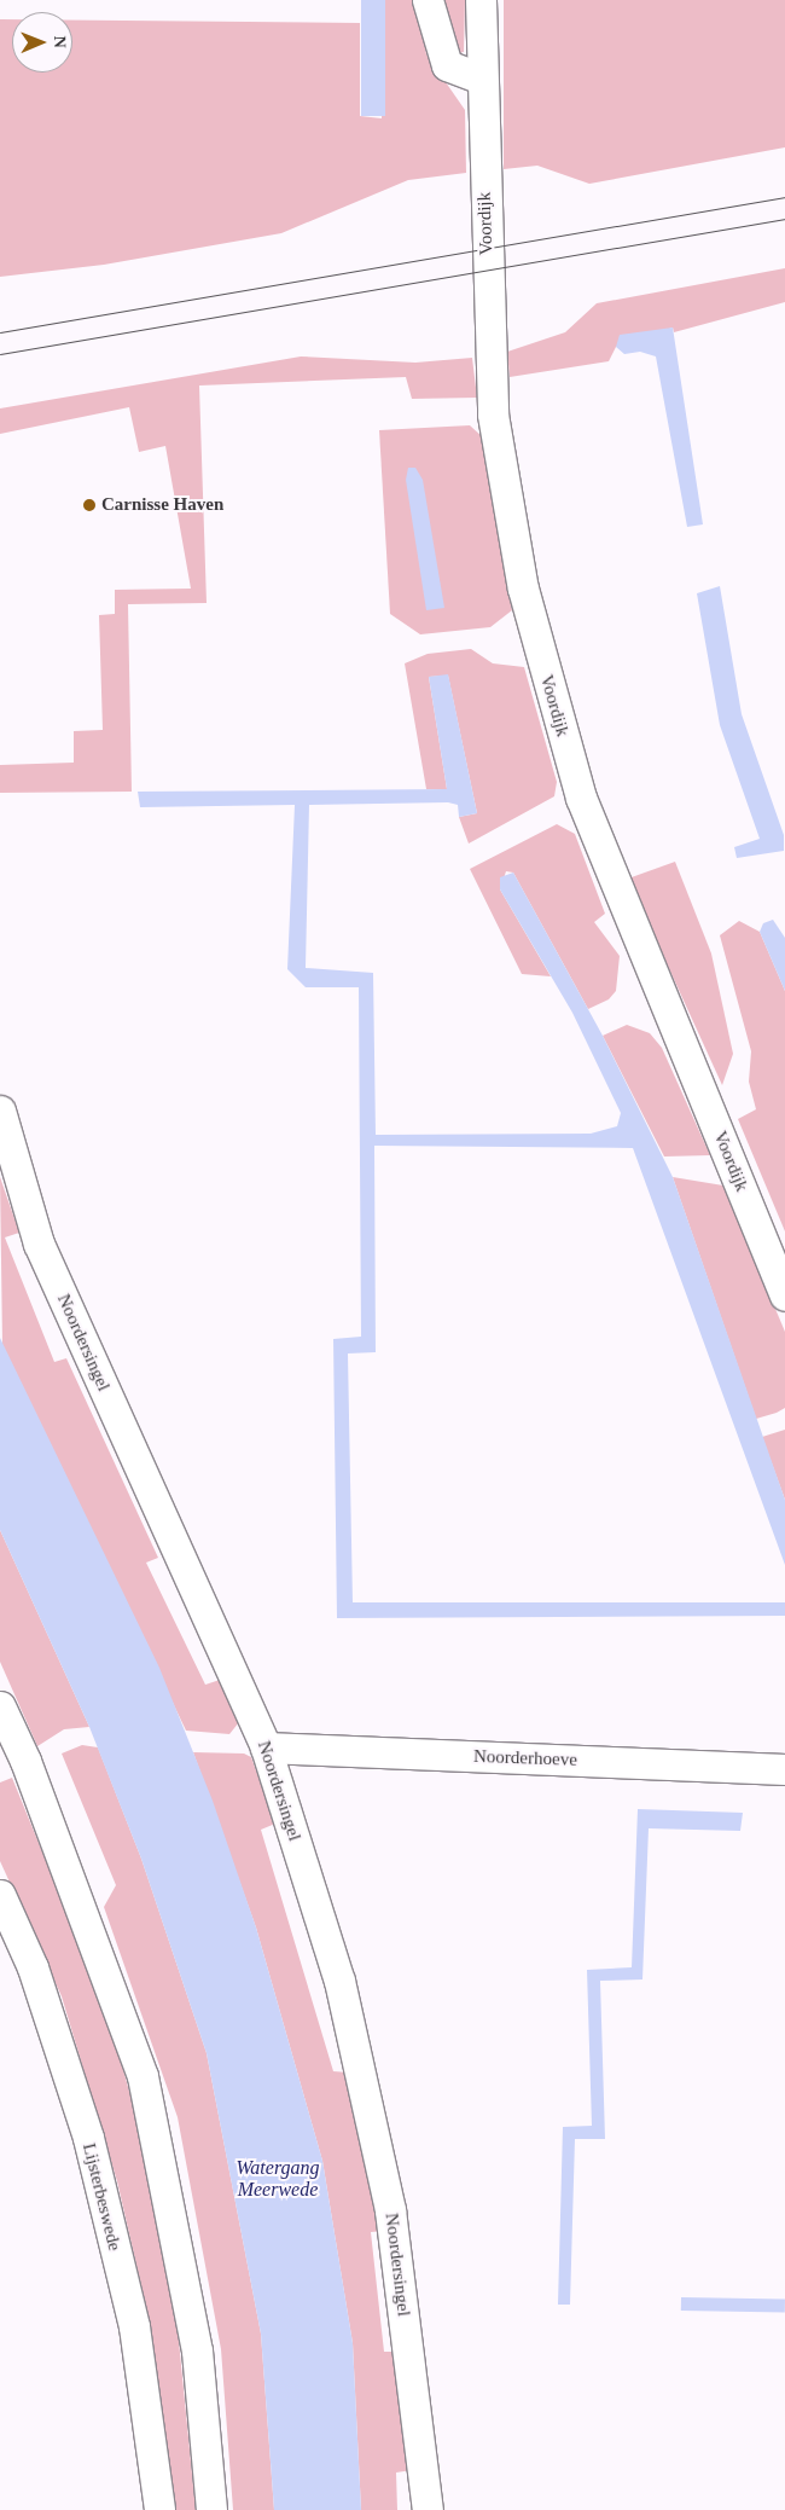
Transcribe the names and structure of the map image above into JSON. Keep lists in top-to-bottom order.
{
  "streets": {
    "street": [
      "Voordijk",
      "Noordersingel",
      "Noorderhoeve",
      "Lijsterbeswede"
    ]
  },
  "crossings": [
    ["Noordersingel", "Noorderhoeve"]
  ],
  "water": ["Watergang Meerwede"],
  "places": ["Carnisse Haven"],
  "north": "right"
}
